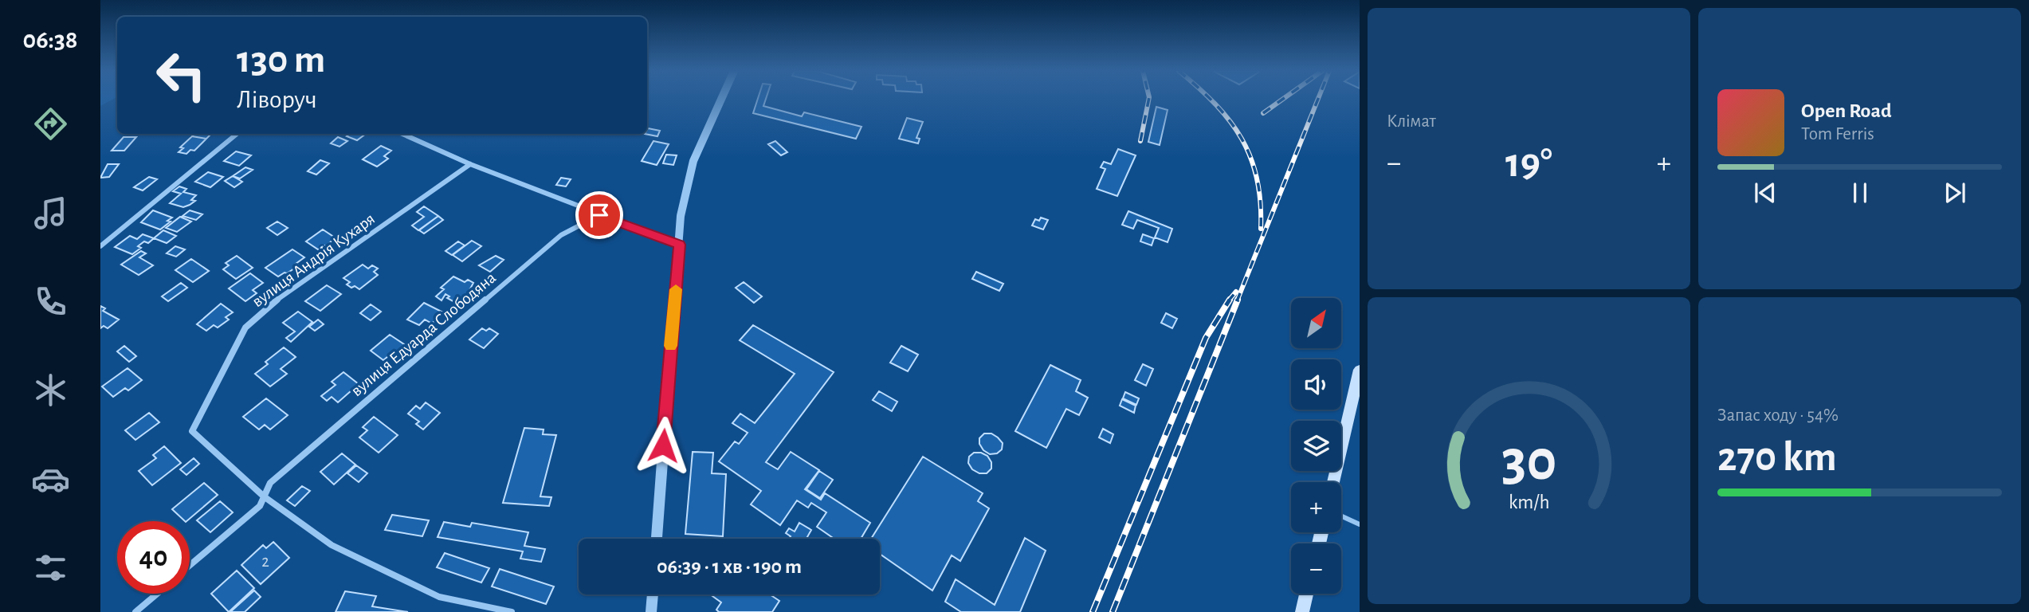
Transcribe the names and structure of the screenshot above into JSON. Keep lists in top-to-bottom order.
{
  "streets": {
    "street": ["вулиця Андрія Кухаря", "вулиця Едуарда Слободяна"]
  },
  "crossings": [
    ["вулиця Андрія Кухаря", "вулиця Едуарда Слободяна"]
  ],
  "house_numbers": ["2"],
  "north": "top right",
  "page": {
    "tabs": "06:38",
    "tile": [
      "Клімат",
      ["Запас ходу · 54%", "270 km"]
    ],
    "turn": ["130 m", "Ліворуч"],
    "song": ["Open Road", "Tom Ferris"],
    "heat": ["−", "19°", "+"],
    "map_buttons": ["+", "−"],
    "limit": "40",
    "trip": "06:39 · 1 хв · 190 m",
    "gauge": ["30", "km/h"]
  }
}
